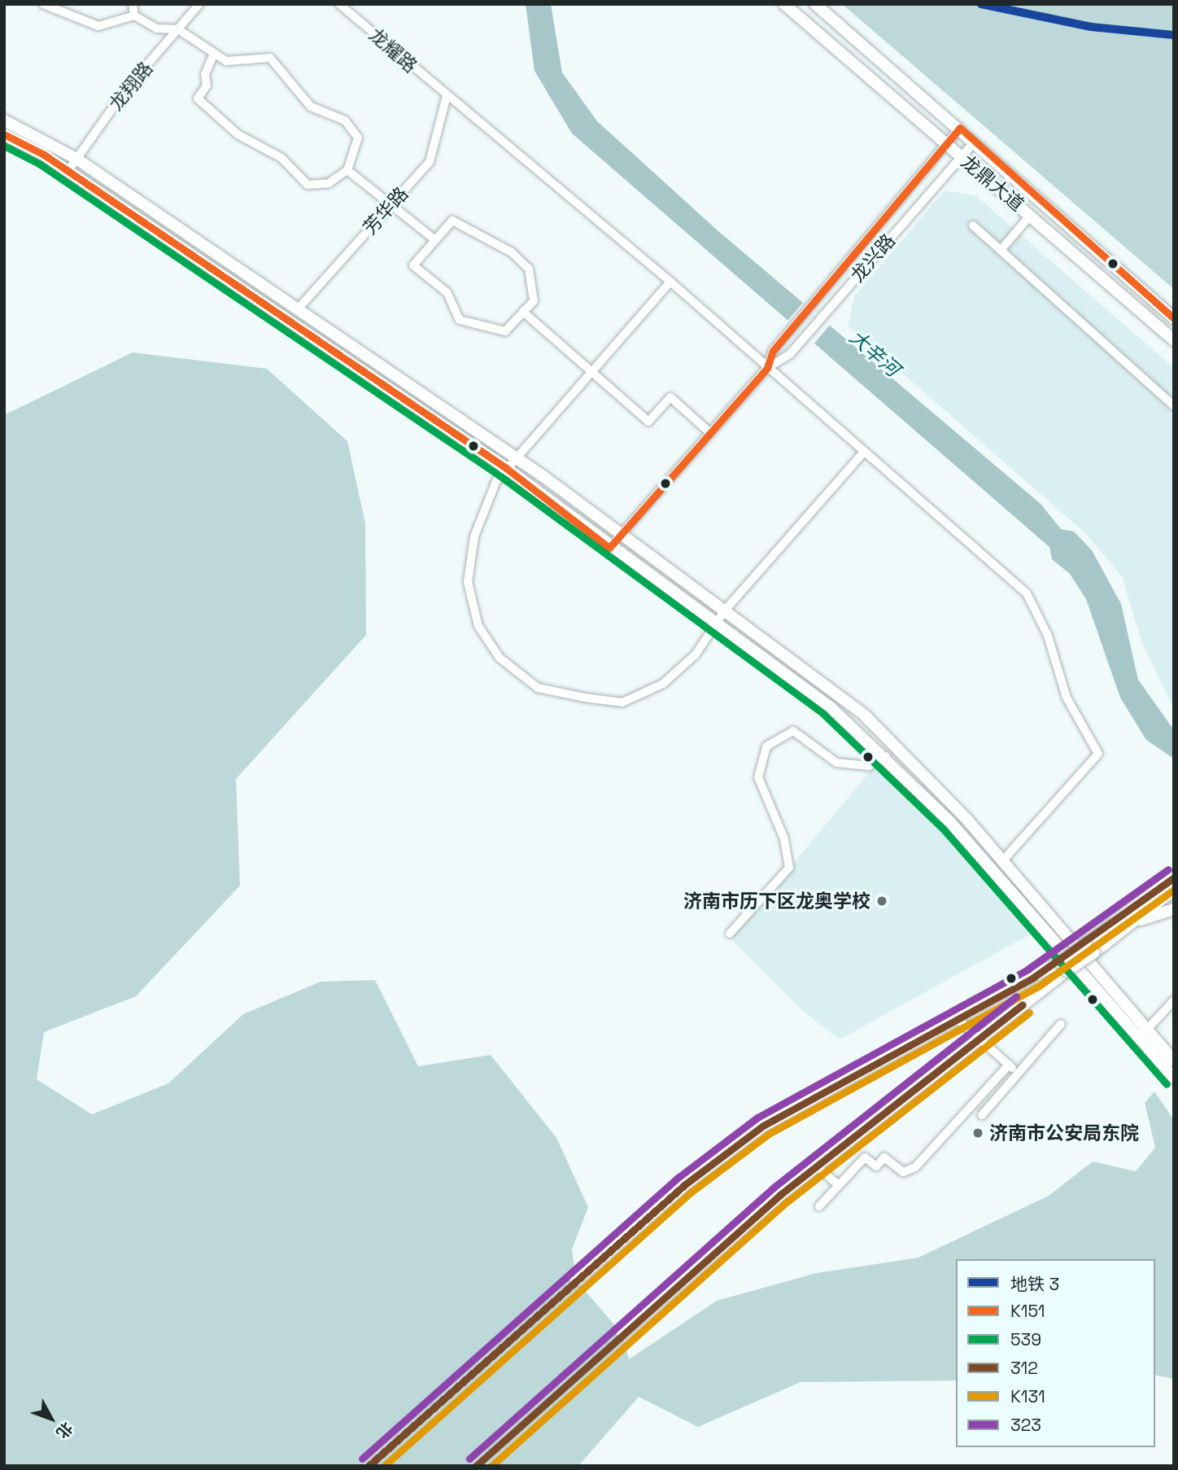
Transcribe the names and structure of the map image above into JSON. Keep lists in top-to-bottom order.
{
  "streets": {
    "main road": ["龙鼎大道"],
    "street": [
      "龙耀路",
      "龙翔路",
      "芳华路",
      "龙兴路"
    ]
  },
  "crossings": [
    ["龙耀路", "芳华路"],
    ["龙耀路", "龙兴路"],
    ["龙鼎大道", "龙兴路"]
  ],
  "water": ["大辛河"],
  "places": ["济南市历下区龙奥学校", "济南市公安局东院"],
  "lines": [
    "metro line 3",
    "transit line K151",
    "transit line 539",
    "transit line 323",
    "transit line 312",
    "transit line K131"
  ],
  "legend": [
    "地铁 3",
    "K151",
    "539",
    "312",
    "K131",
    "323"
  ],
  "north": "bottom right"
}
